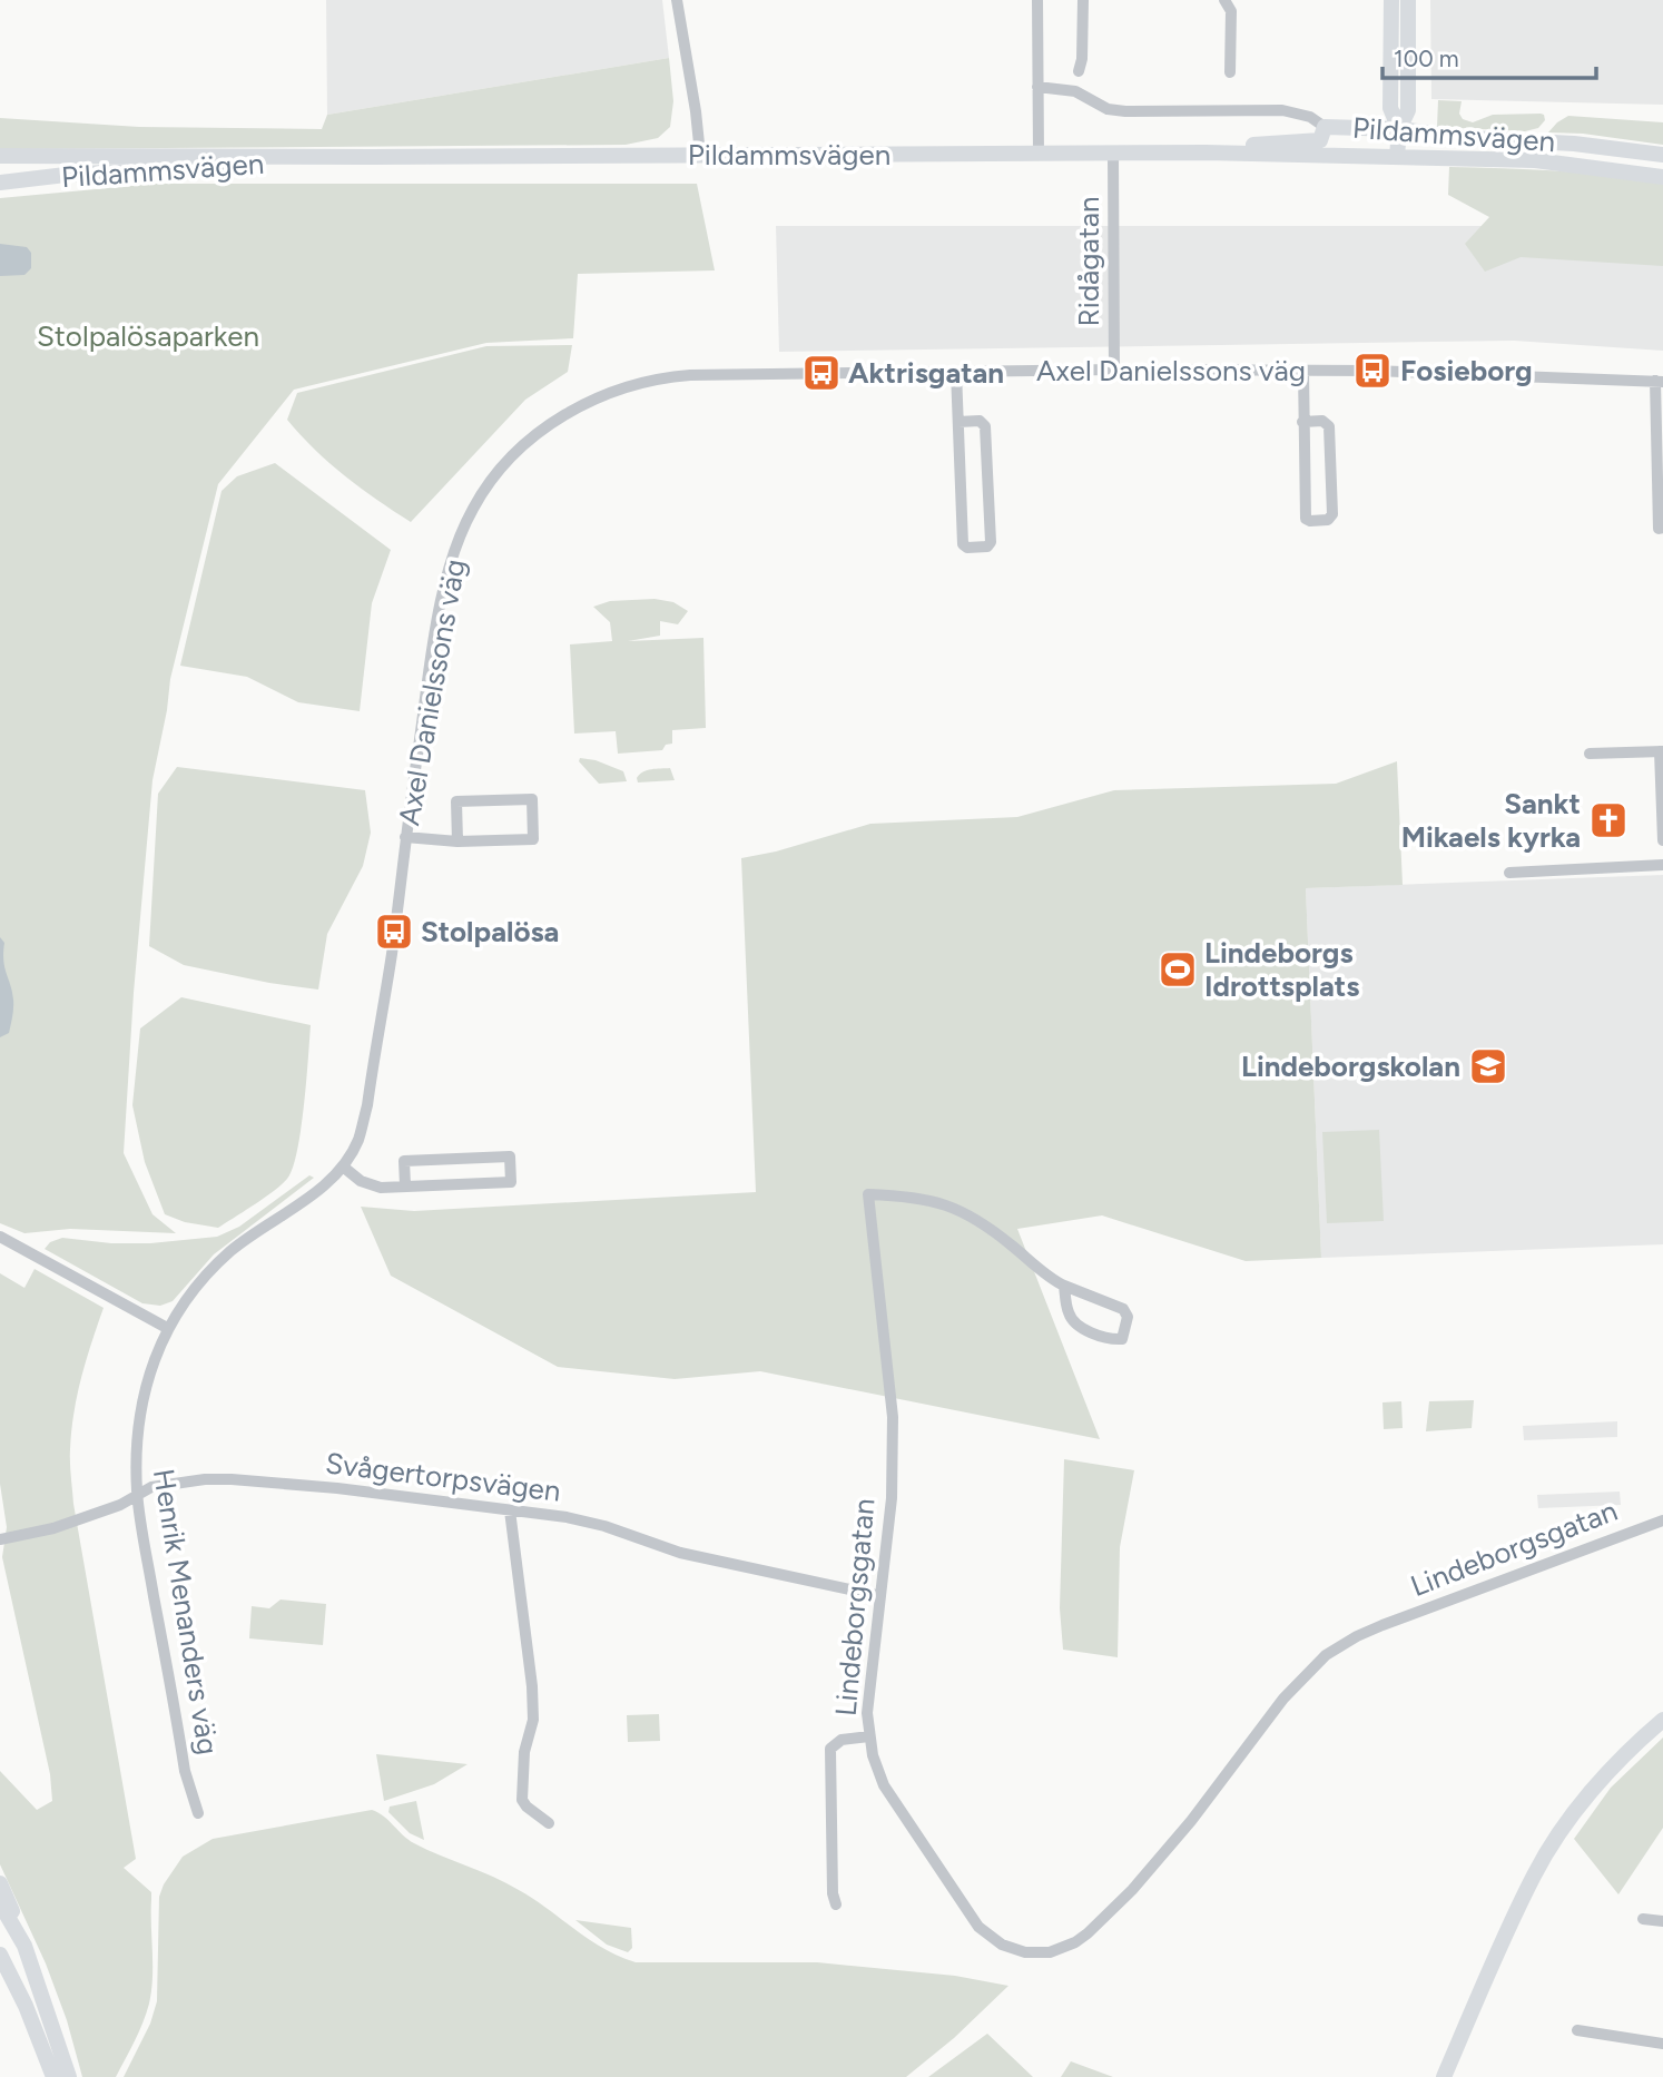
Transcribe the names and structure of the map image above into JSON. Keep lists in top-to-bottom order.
{
  "streets": {
    "main road": ["Pildammsvägen"],
    "street": [
      "Ridågatan",
      "Axel Danielssons väg",
      "Svågertorpsvägen",
      "Lindeborgsgatan",
      "Henrik Menanders väg"
    ]
  },
  "crossings": [
    ["Pildammsvägen", "Ridågatan"],
    ["Ridågatan", "Axel Danielssons väg"],
    ["Axel Danielssons väg", "Henrik Menanders väg"],
    ["Svågertorpsvägen", "Lindeborgsgatan"],
    ["Svågertorpsvägen", "Henrik Menanders väg"]
  ],
  "parks": ["Stolpalösaparken"],
  "places": {
    "bus stop": ["Fosieborg", "Aktrisgatan", "Stolpalösa"],
    "church": ["Sankt Mikaels kyrka"],
    "sports": ["Lindeborgs Idrottsplats"],
    "school or university": ["Lindeborgskolan"]
  },
  "scale_bar": "100 m"
}
